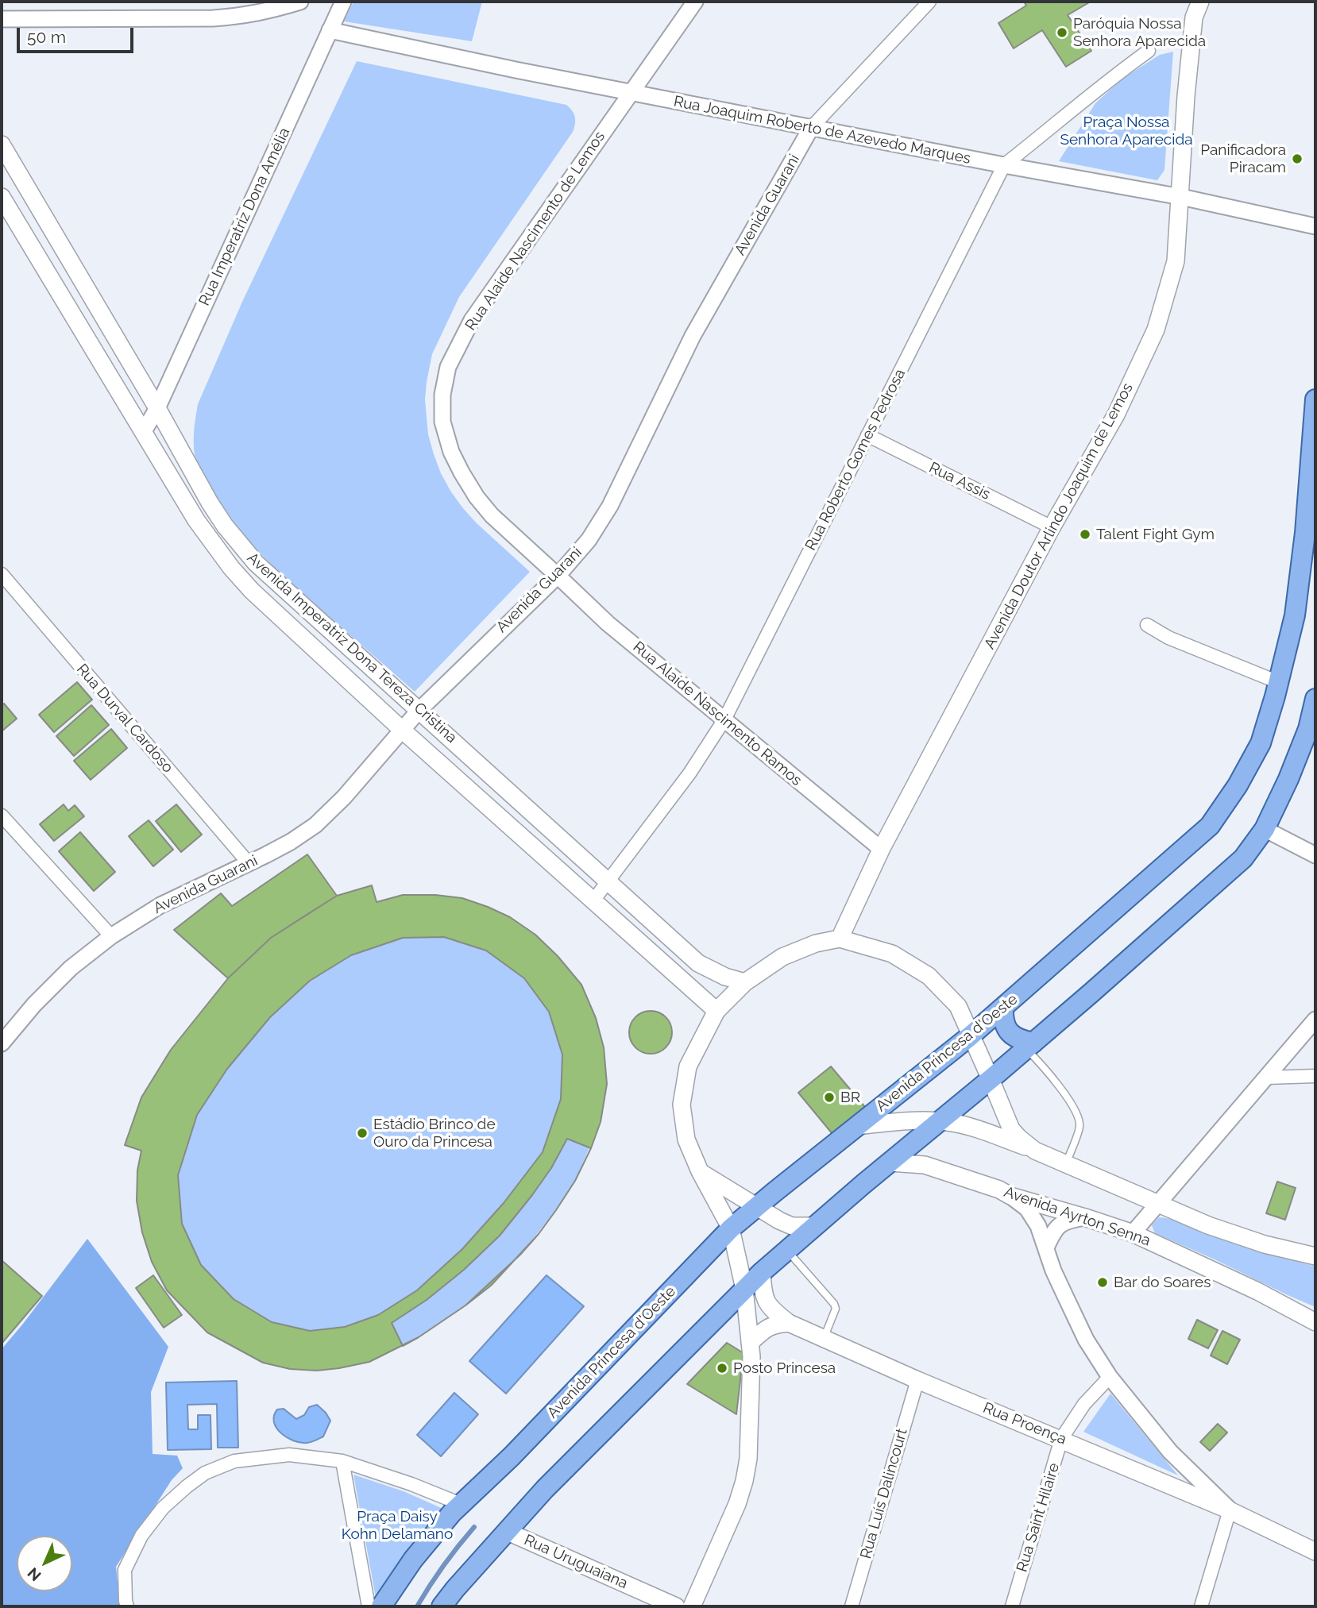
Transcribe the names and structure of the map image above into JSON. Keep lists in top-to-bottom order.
{
  "streets": {
    "main road": [
      "Avenida Doutor Arlindo Joaquim de Lemos",
      "Avenida Imperatriz Dona Tereza Cristina",
      "Avenida Princesa d'Oeste",
      "Avenida Ayrton Senna",
      "Rua Proença",
      "Rua Uruguaiana"
    ],
    "street": [
      "Rua Joaquim Roberto de Azevedo Marques",
      "Avenida Guarani",
      "Rua Imperatriz Dona Amélia",
      "Rua Alaide Nascimento de Lemos",
      "Rua Roberto Gomes Pedrosa",
      "Rua Assis",
      "Rua Alaíde Nascimento Ramos",
      "Rua Durval Cardoso",
      "Rua Luís Dalincourt",
      "Rua Saint Hilaire"
    ]
  },
  "crossings": [
    ["Rua Joaquim Roberto de Azevedo Marques", "Avenida Guarani"],
    ["Rua Joaquim Roberto de Azevedo Marques", "Rua Imperatriz Dona Amélia"],
    ["Rua Joaquim Roberto de Azevedo Marques", "Rua Alaide Nascimento de Lemos"],
    ["Rua Joaquim Roberto de Azevedo Marques", "Rua Roberto Gomes Pedrosa"],
    ["Rua Joaquim Roberto de Azevedo Marques", "Avenida Doutor Arlindo Joaquim de Lemos"],
    ["Avenida Guarani", "Rua Alaide Nascimento de Lemos"],
    ["Avenida Guarani", "Avenida Imperatriz Dona Tereza Cristina"],
    ["Avenida Guarani", "Rua Alaíde Nascimento Ramos"],
    ["Avenida Guarani", "Rua Durval Cardoso"],
    ["Rua Imperatriz Dona Amélia", "Avenida Imperatriz Dona Tereza Cristina"],
    ["Rua Alaide Nascimento de Lemos", "Rua Alaíde Nascimento Ramos"],
    ["Rua Roberto Gomes Pedrosa", "Rua Assis"],
    ["Rua Roberto Gomes Pedrosa", "Avenida Imperatriz Dona Tereza Cristina"],
    ["Rua Roberto Gomes Pedrosa", "Rua Alaíde Nascimento Ramos"],
    ["Rua Assis", "Avenida Doutor Arlindo Joaquim de Lemos"],
    ["Avenida Doutor Arlindo Joaquim de Lemos", "Rua Alaíde Nascimento Ramos"],
    ["Rua Proença", "Rua Luís Dalincourt"],
    ["Rua Proença", "Rua Saint Hilaire"]
  ],
  "parks": ["Praça Nossa Senhora Aparecida", "Praça Daisy Kohn Delamano"],
  "places": [
    "Paróquia Nossa Senhora Aparecida",
    "Panificadora Piracam",
    "Talent Fight Gym",
    "BR",
    "Estádio Brinco de Ouro da Princesa",
    "Bar do Soares",
    "Posto Princesa"
  ],
  "scale_bar": "50 m",
  "north": "bottom left"
}
